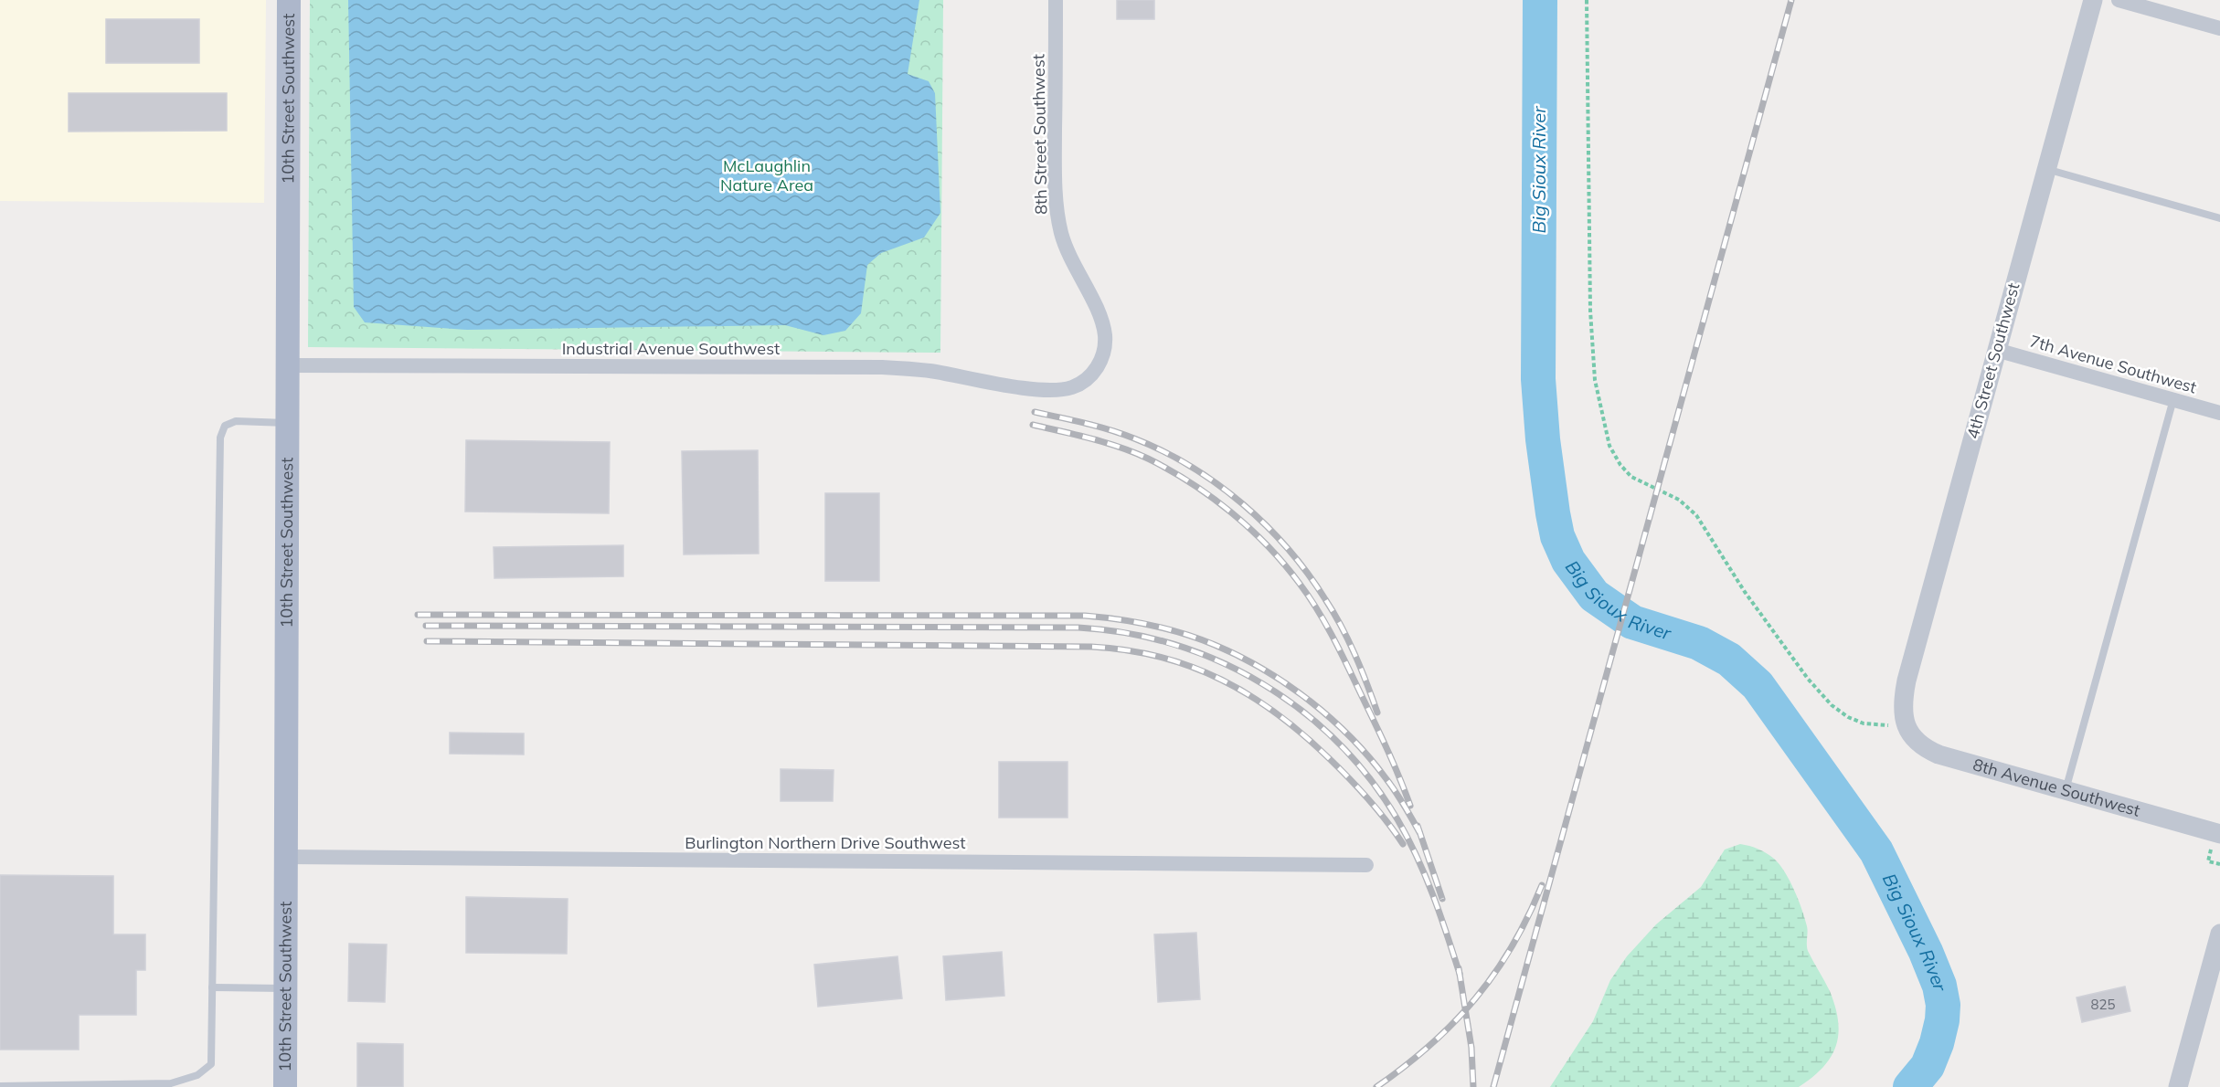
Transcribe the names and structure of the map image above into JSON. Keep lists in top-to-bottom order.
{
  "streets": {
    "main road": ["10th Street Southwest"],
    "street": [
      "8th Street Southwest",
      "Industrial Avenue Southwest",
      "4th Street Southwest",
      "7th Avenue Southwest",
      "8th Avenue Southwest",
      "Burlington Northern Drive Southwest"
    ]
  },
  "crossings": [
    ["10th Street Southwest", "Industrial Avenue Southwest"],
    ["10th Street Southwest", "Burlington Northern Drive Southwest"],
    ["8th Street Southwest", "Industrial Avenue Southwest"],
    ["4th Street Southwest", "7th Avenue Southwest"],
    ["4th Street Southwest", "8th Avenue Southwest"]
  ],
  "water": ["Big Sioux River"],
  "parks": ["McLaughlin Nature Area"],
  "house_numbers": ["825"]
}
